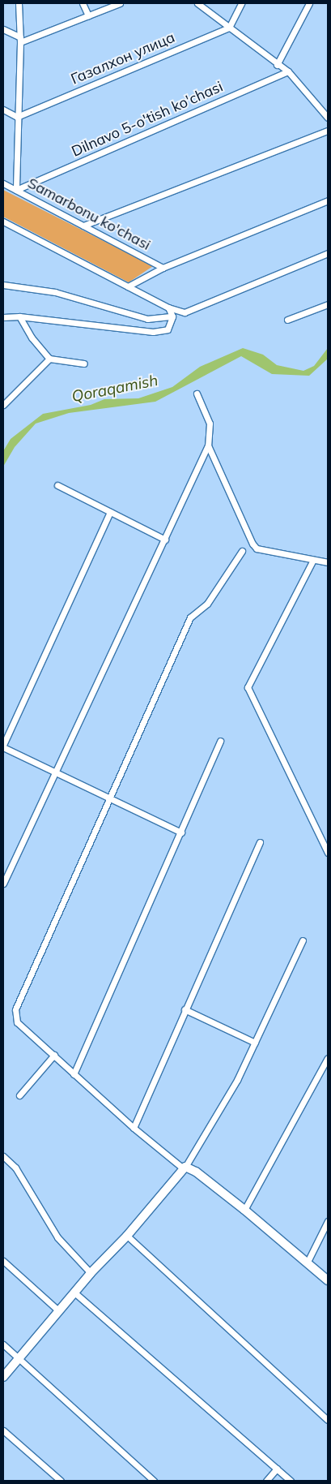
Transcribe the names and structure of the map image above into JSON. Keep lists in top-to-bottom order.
{
  "streets": {
    "street": ["Газалхон улица", "Dilnavo 5-o'tish ko'chasi", "Samarbonu ko'chasi"]
  },
  "crossings": [
    ["Dilnavo 5-o'tish ko'chasi", "Samarbonu ko'chasi"]
  ],
  "water": ["Qoraqamish"]
}
